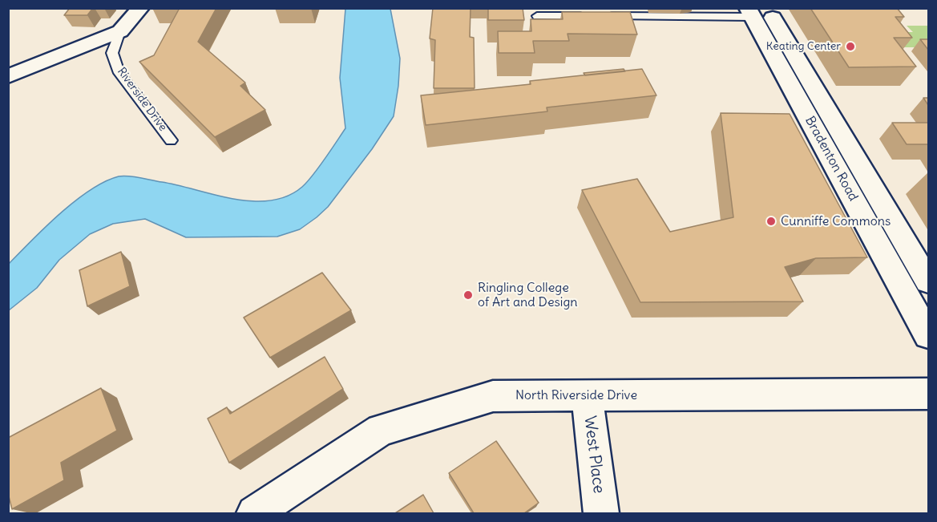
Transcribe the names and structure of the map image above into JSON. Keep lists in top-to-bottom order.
{
  "streets": {
    "street": [
      "Riverside Drive",
      "Bradenton Road",
      "North Riverside Drive",
      "West Place"
    ]
  },
  "crossings": [
    ["North Riverside Drive", "West Place"]
  ],
  "places": ["Keating Center", "Cunniffe Commons", "Ringling College of Art and Design"]
}
